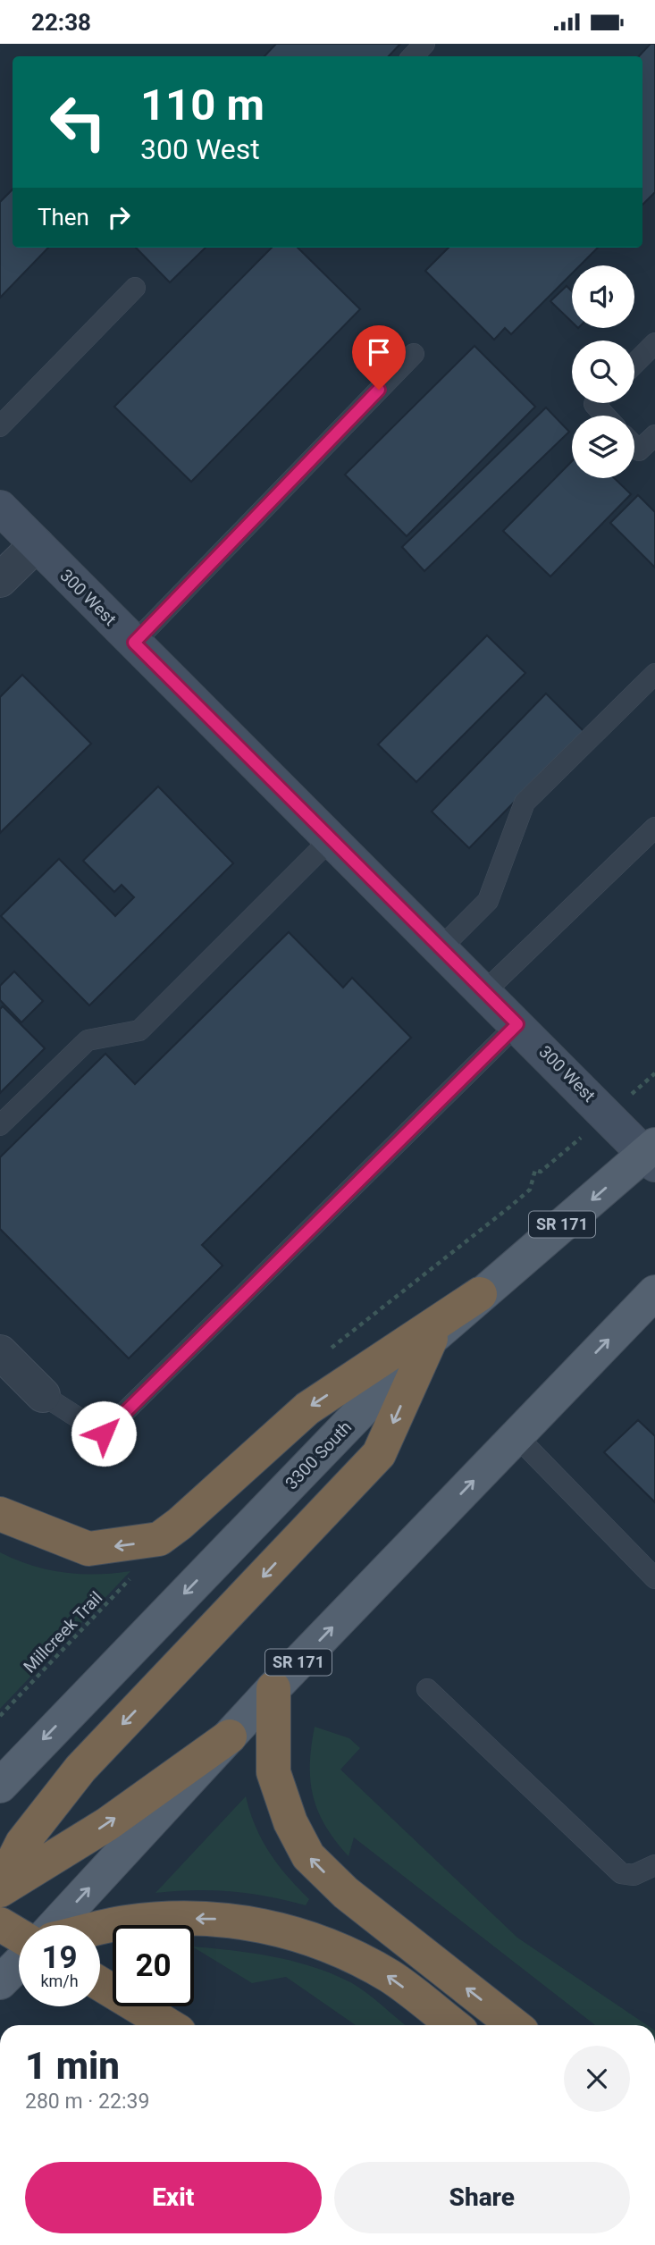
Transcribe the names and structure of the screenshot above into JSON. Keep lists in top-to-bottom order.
{
  "streets": {
    "main road": ["300 West", "SR 171", "3300 South"],
    "path": ["Millcreek Trail"]
  },
  "crossings": [
    ["300 West", "3300 South"]
  ],
  "page": {
    "status": "22:38",
    "turn": ["110 m", "300 West"],
    "then": "Then",
    "speed": "19 km/h",
    "limit": "20",
    "heading": ["1 min", "280 m · 22:39"],
    "buttons": ["Exit", "Share"]
  }
}
